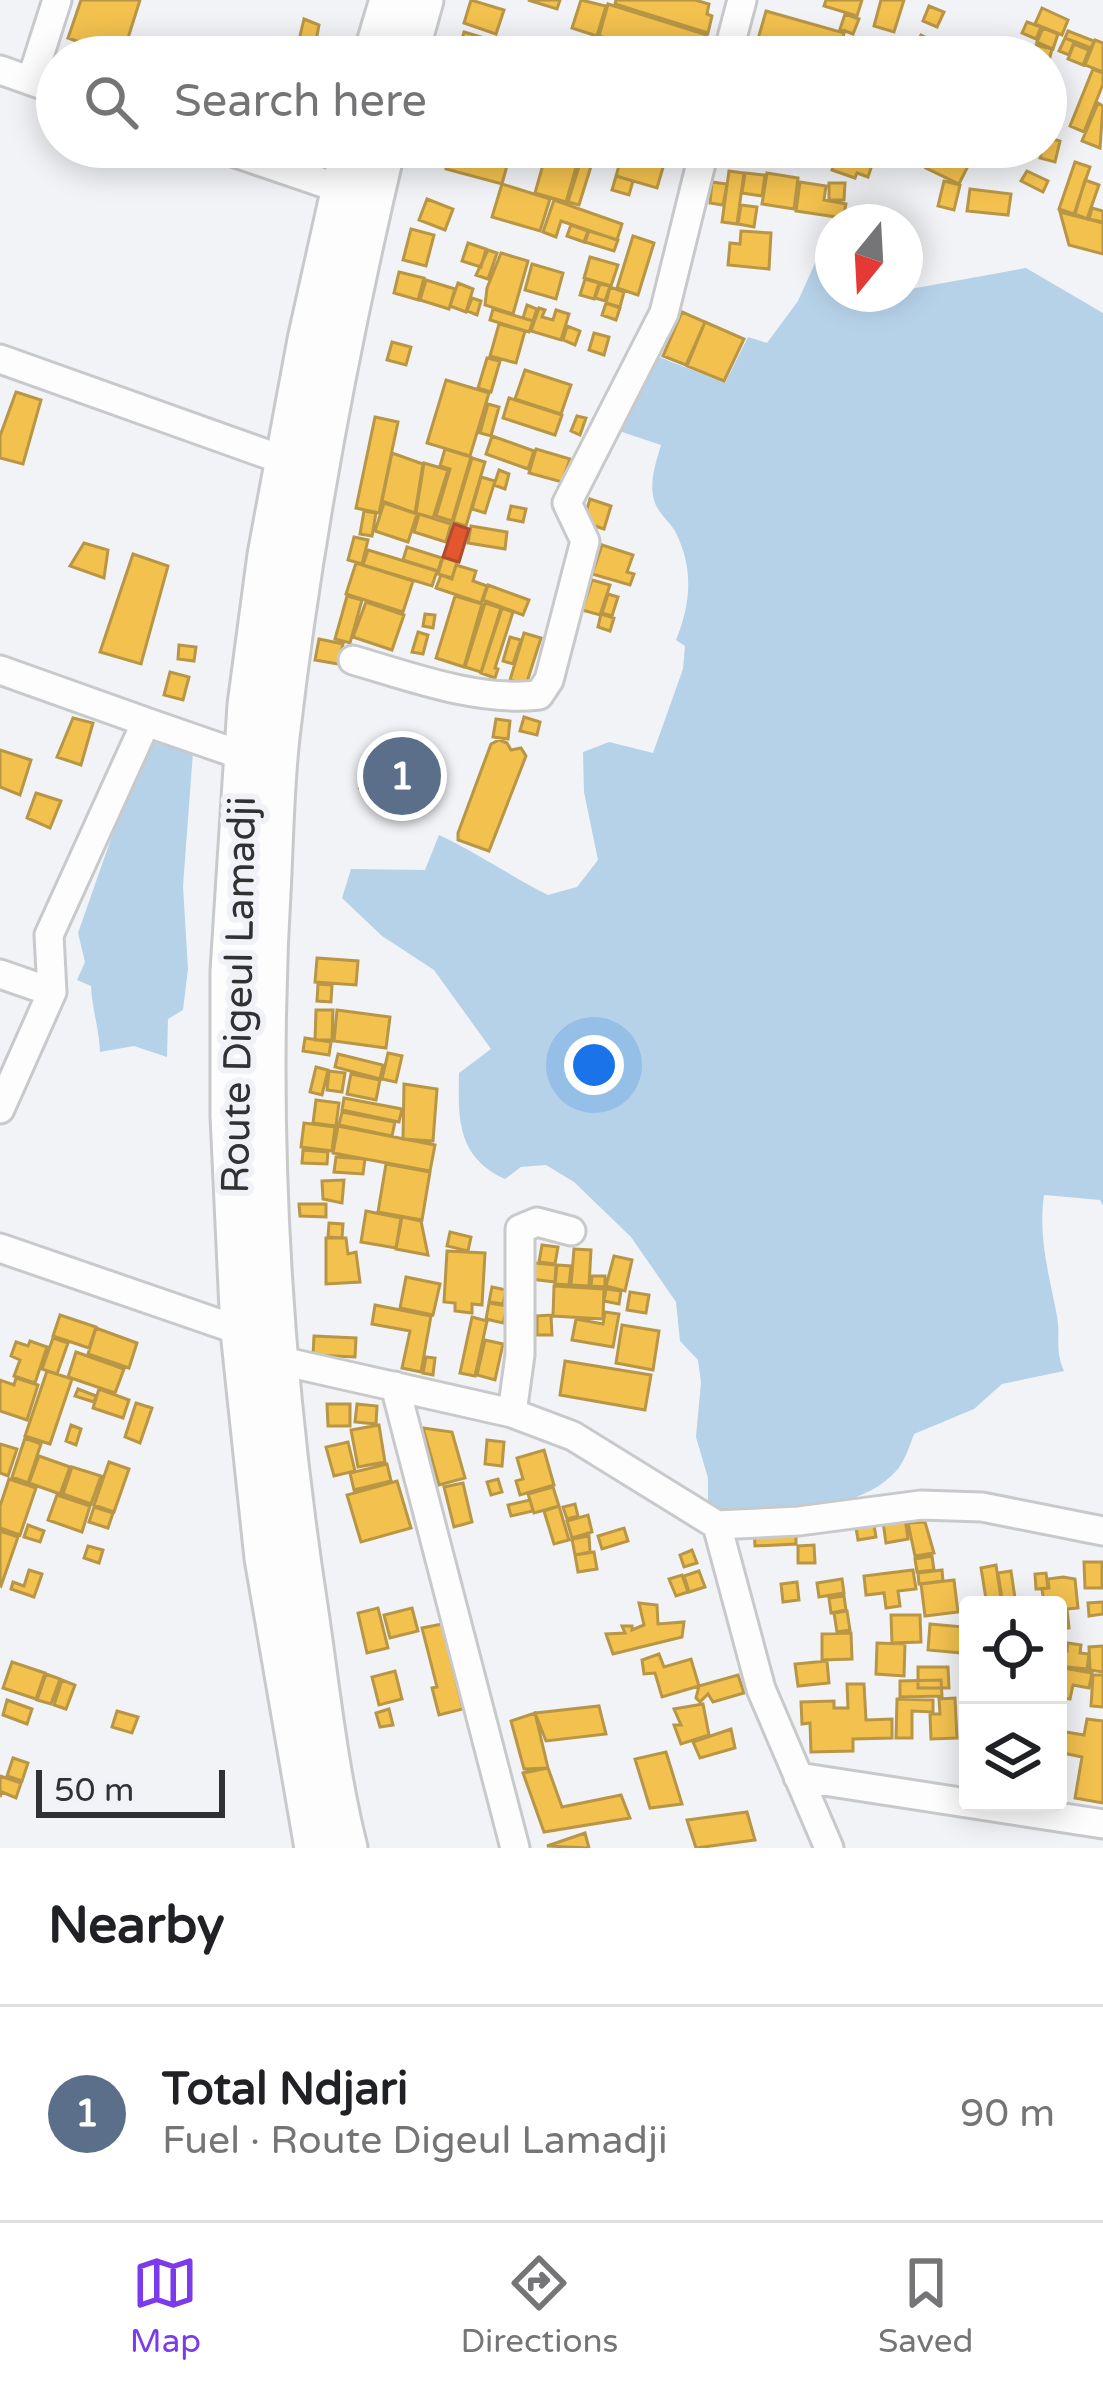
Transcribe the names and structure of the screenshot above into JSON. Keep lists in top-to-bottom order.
{
  "streets": {
    "main road": ["Route Digeul Lamadji"]
  },
  "scale_bar": "50 m",
  "north": "bottom",
  "page": {
    "search": "Search here",
    "pins": "1",
    "scale": "50 m",
    "heading": "Nearby",
    "list": [
      {
        "mark": "1",
        "name": "Total Ndjari",
        "note": "Fuel · Route Digeul Lamadji",
        "value": "90 m"
      }
    ],
    "nav": ["Map", "Directions", "Saved"]
  }
}
